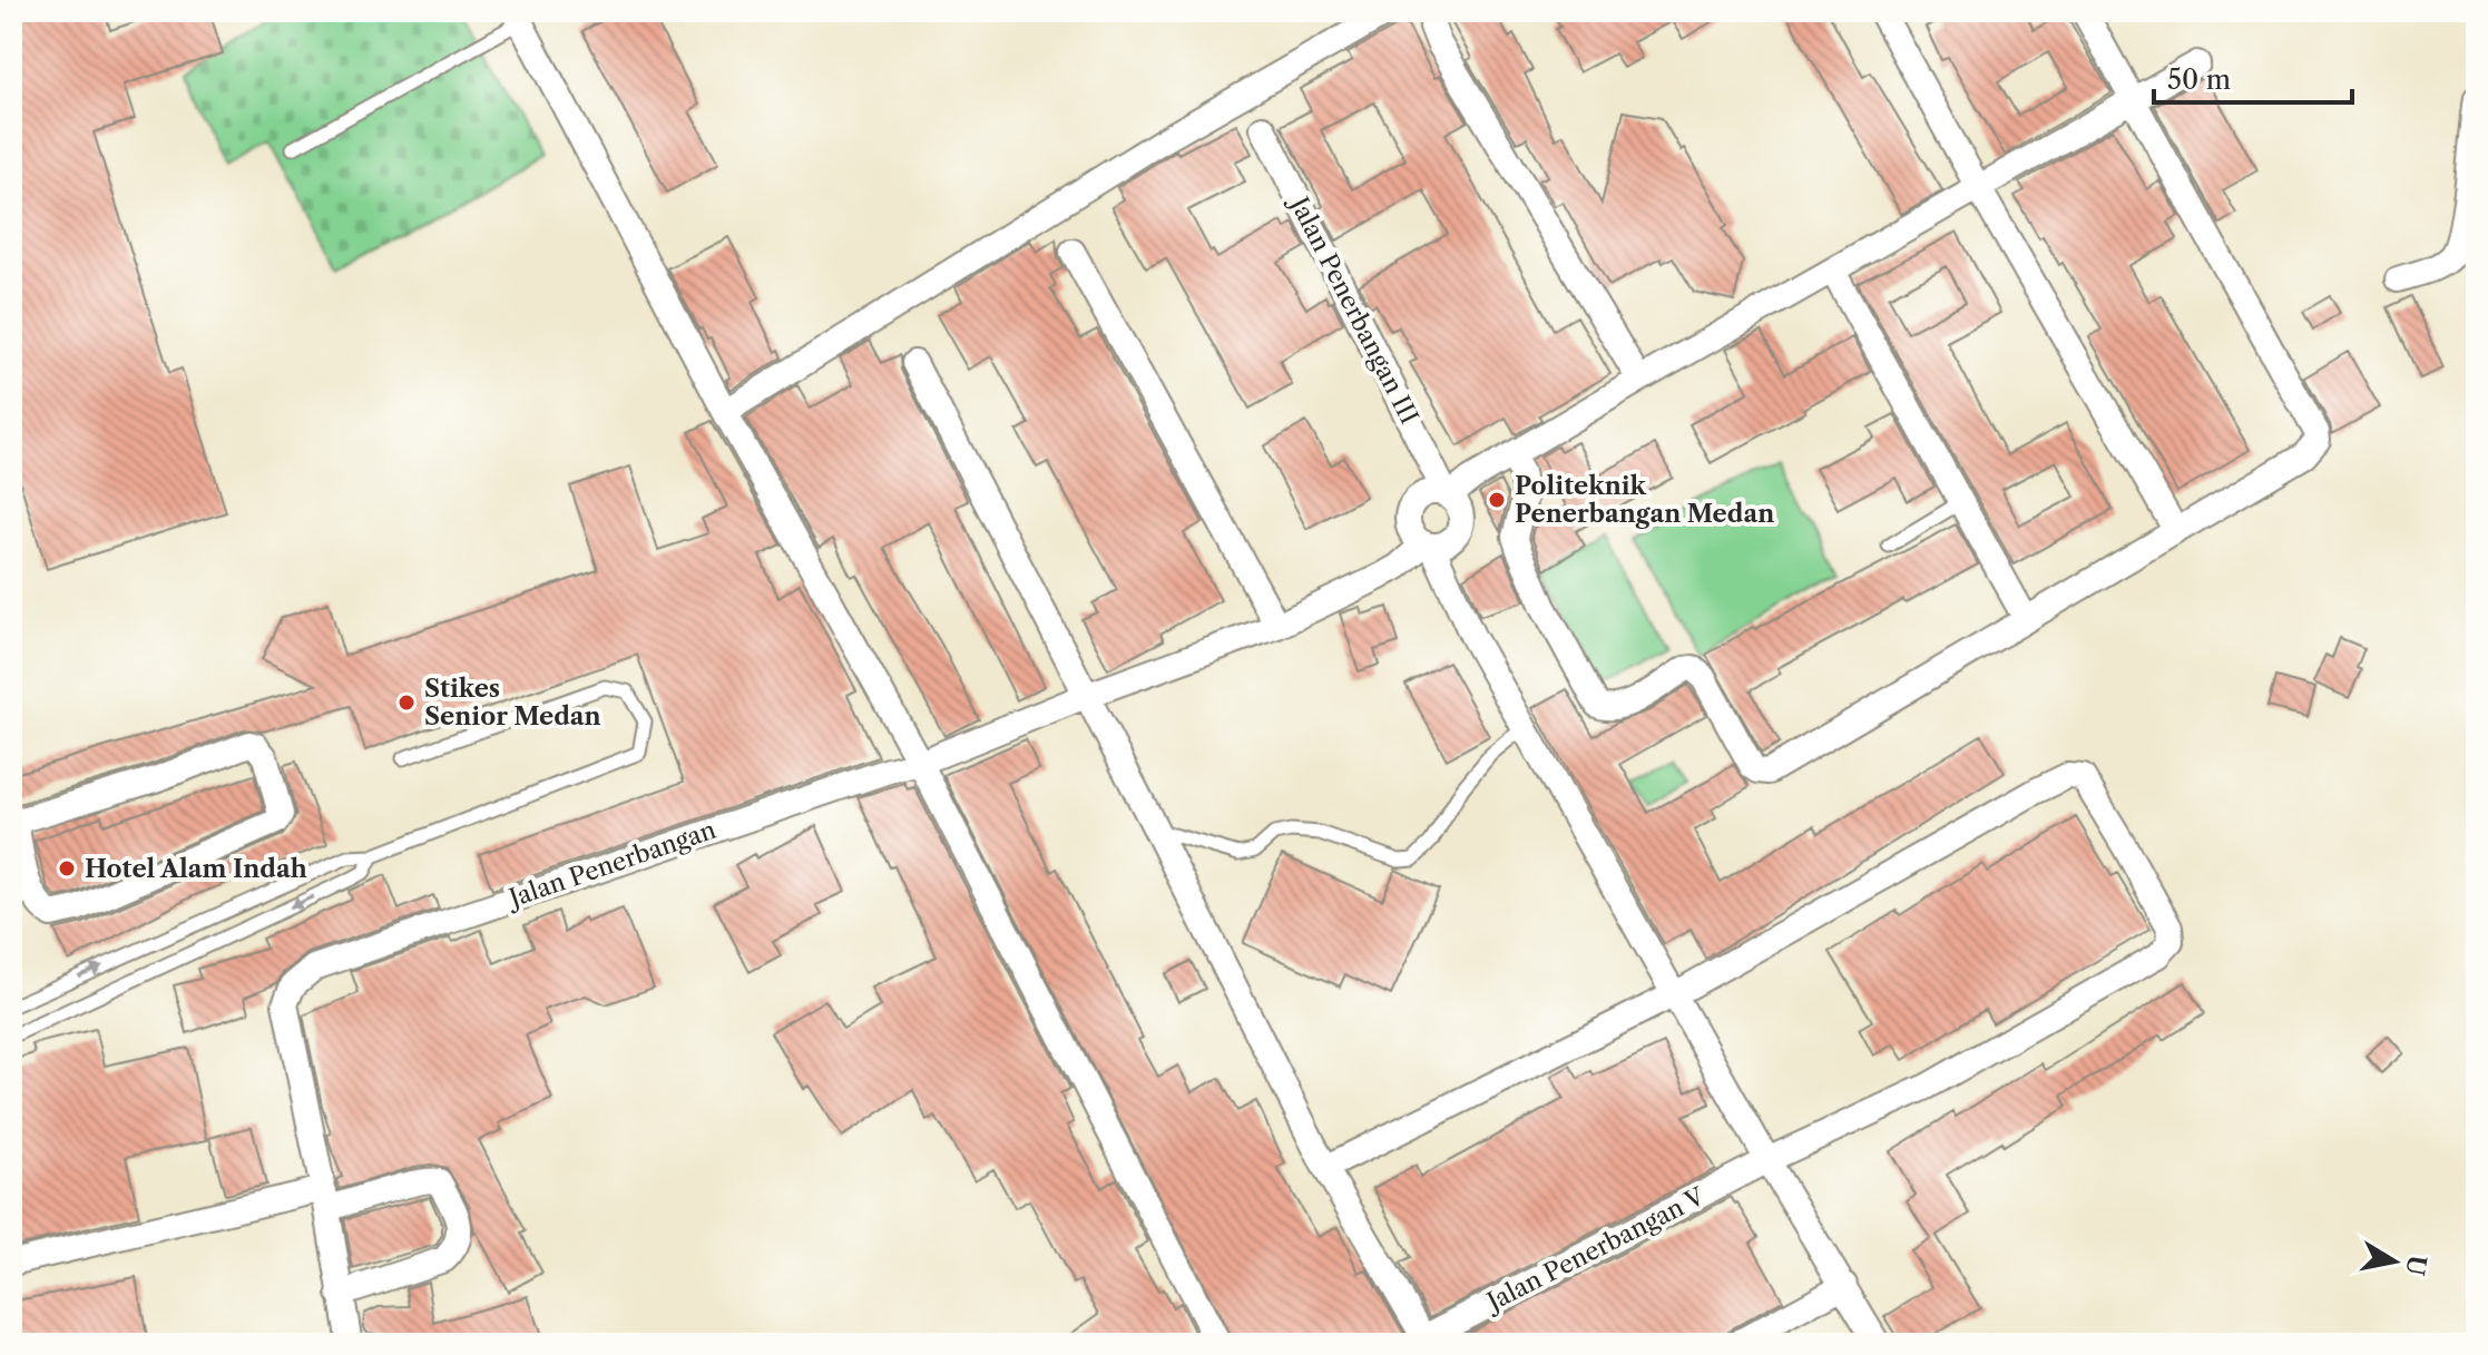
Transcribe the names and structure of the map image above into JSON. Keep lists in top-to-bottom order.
{
  "streets": {
    "street": ["Jalan Penerbangan III", "Jalan Penerbangan", "Jalan Penerbangan V"]
  },
  "crossings": [
    ["Jalan Penerbangan III", "Jalan Penerbangan"]
  ],
  "places": ["Politeknik Penerbangan Medan", "Stikes Senior Medan", "Hotel Alam Indah"],
  "scale_bar": "50 m",
  "north": "right"
}
